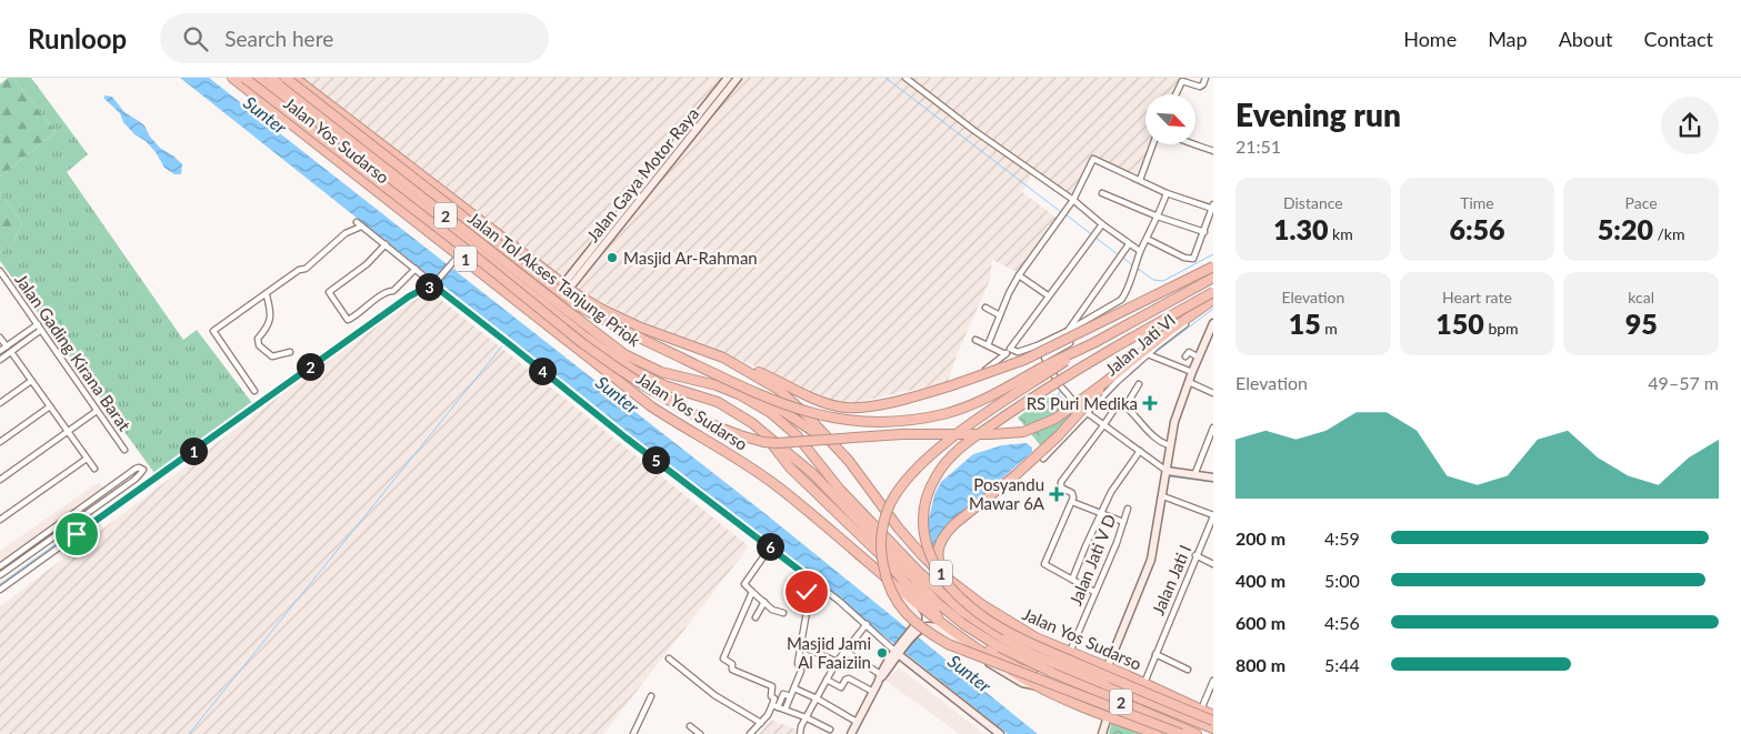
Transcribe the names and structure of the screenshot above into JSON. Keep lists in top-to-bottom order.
{
  "streets": {
    "highway": [
      "Jalan Yos Sudarso",
      "2",
      "1",
      "Jalan Tol Akses Tanjung Priok"
    ],
    "street": [
      "Jalan Gaya Motor Raya",
      "Jalan Jati VI",
      "Jalan Gading Kirana Barat",
      "Jalan Jati V D",
      "Jalan Jati I"
    ]
  },
  "crossings": [
    ["Jalan Yos Sudarso", "Jalan Gaya Motor Raya"],
    ["Jalan Yos Sudarso", "Jalan Jati V D"],
    ["Jalan Yos Sudarso", "Jalan Jati I"]
  ],
  "water": ["Sunter"],
  "places": {
    "other": ["Masjid Ar-Rahman", "Masjid Jami Al Faaiziin"],
    "health": ["RS Puri Medika", "Posyandu Mawar 6A"]
  },
  "north": "bottom right",
  "page": {
    "header": "Runloop",
    "search": "Search here",
    "nav": [
      "Home",
      "Map",
      "About",
      "Contact"
    ],
    "heading": ["Evening run", "21:51"],
    "stats": [
      ["Distance", "1.30 km"],
      ["Time", "6:56"],
      ["Pace", "5:20 /km"],
      ["Elevation", "15 m"],
      ["Heart rate", "150 bpm"],
      ["kcal", "95"]
    ],
    "pins": [
      "3",
      "2",
      "4",
      "1",
      "5",
      "6"
    ],
    "chart": ["Elevation", "49–57 m"],
    "list": [
      {
        "name": "200 m",
        "note": "4:59"
      },
      {
        "name": "400 m",
        "note": "5:00"
      },
      {
        "name": "600 m",
        "note": "4:56"
      },
      {
        "name": "800 m",
        "note": "5:44"
      }
    ]
  }
}
